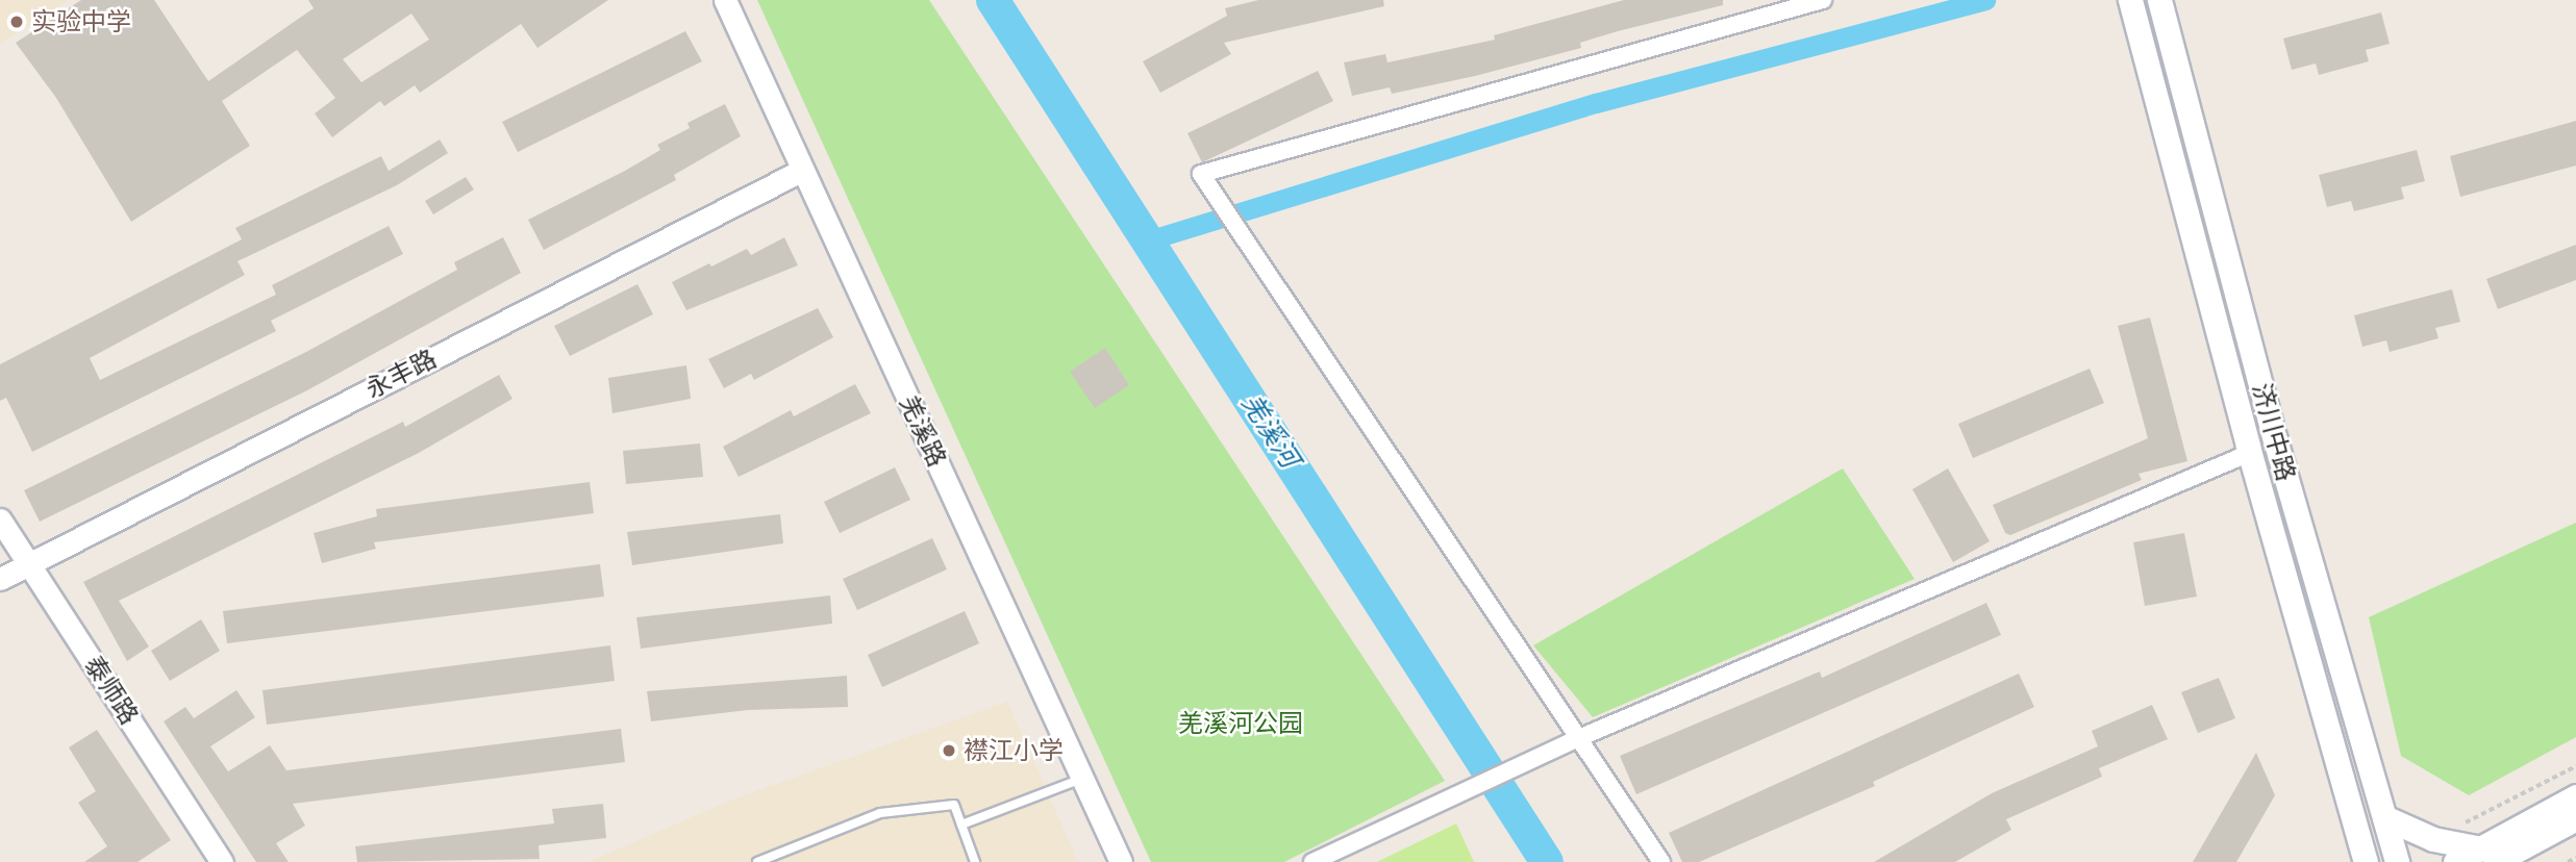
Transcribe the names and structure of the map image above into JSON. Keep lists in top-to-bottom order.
{
  "streets": {
    "main road": ["济川中路"],
    "street": ["永丰路", "羌溪路", "泰师路"]
  },
  "crossings": [
    ["永丰路", "羌溪路"],
    ["永丰路", "泰师路"]
  ],
  "water": ["羌溪河"],
  "parks": ["羌溪河公园"],
  "places": ["实验中学", "襟江小学"]
}
